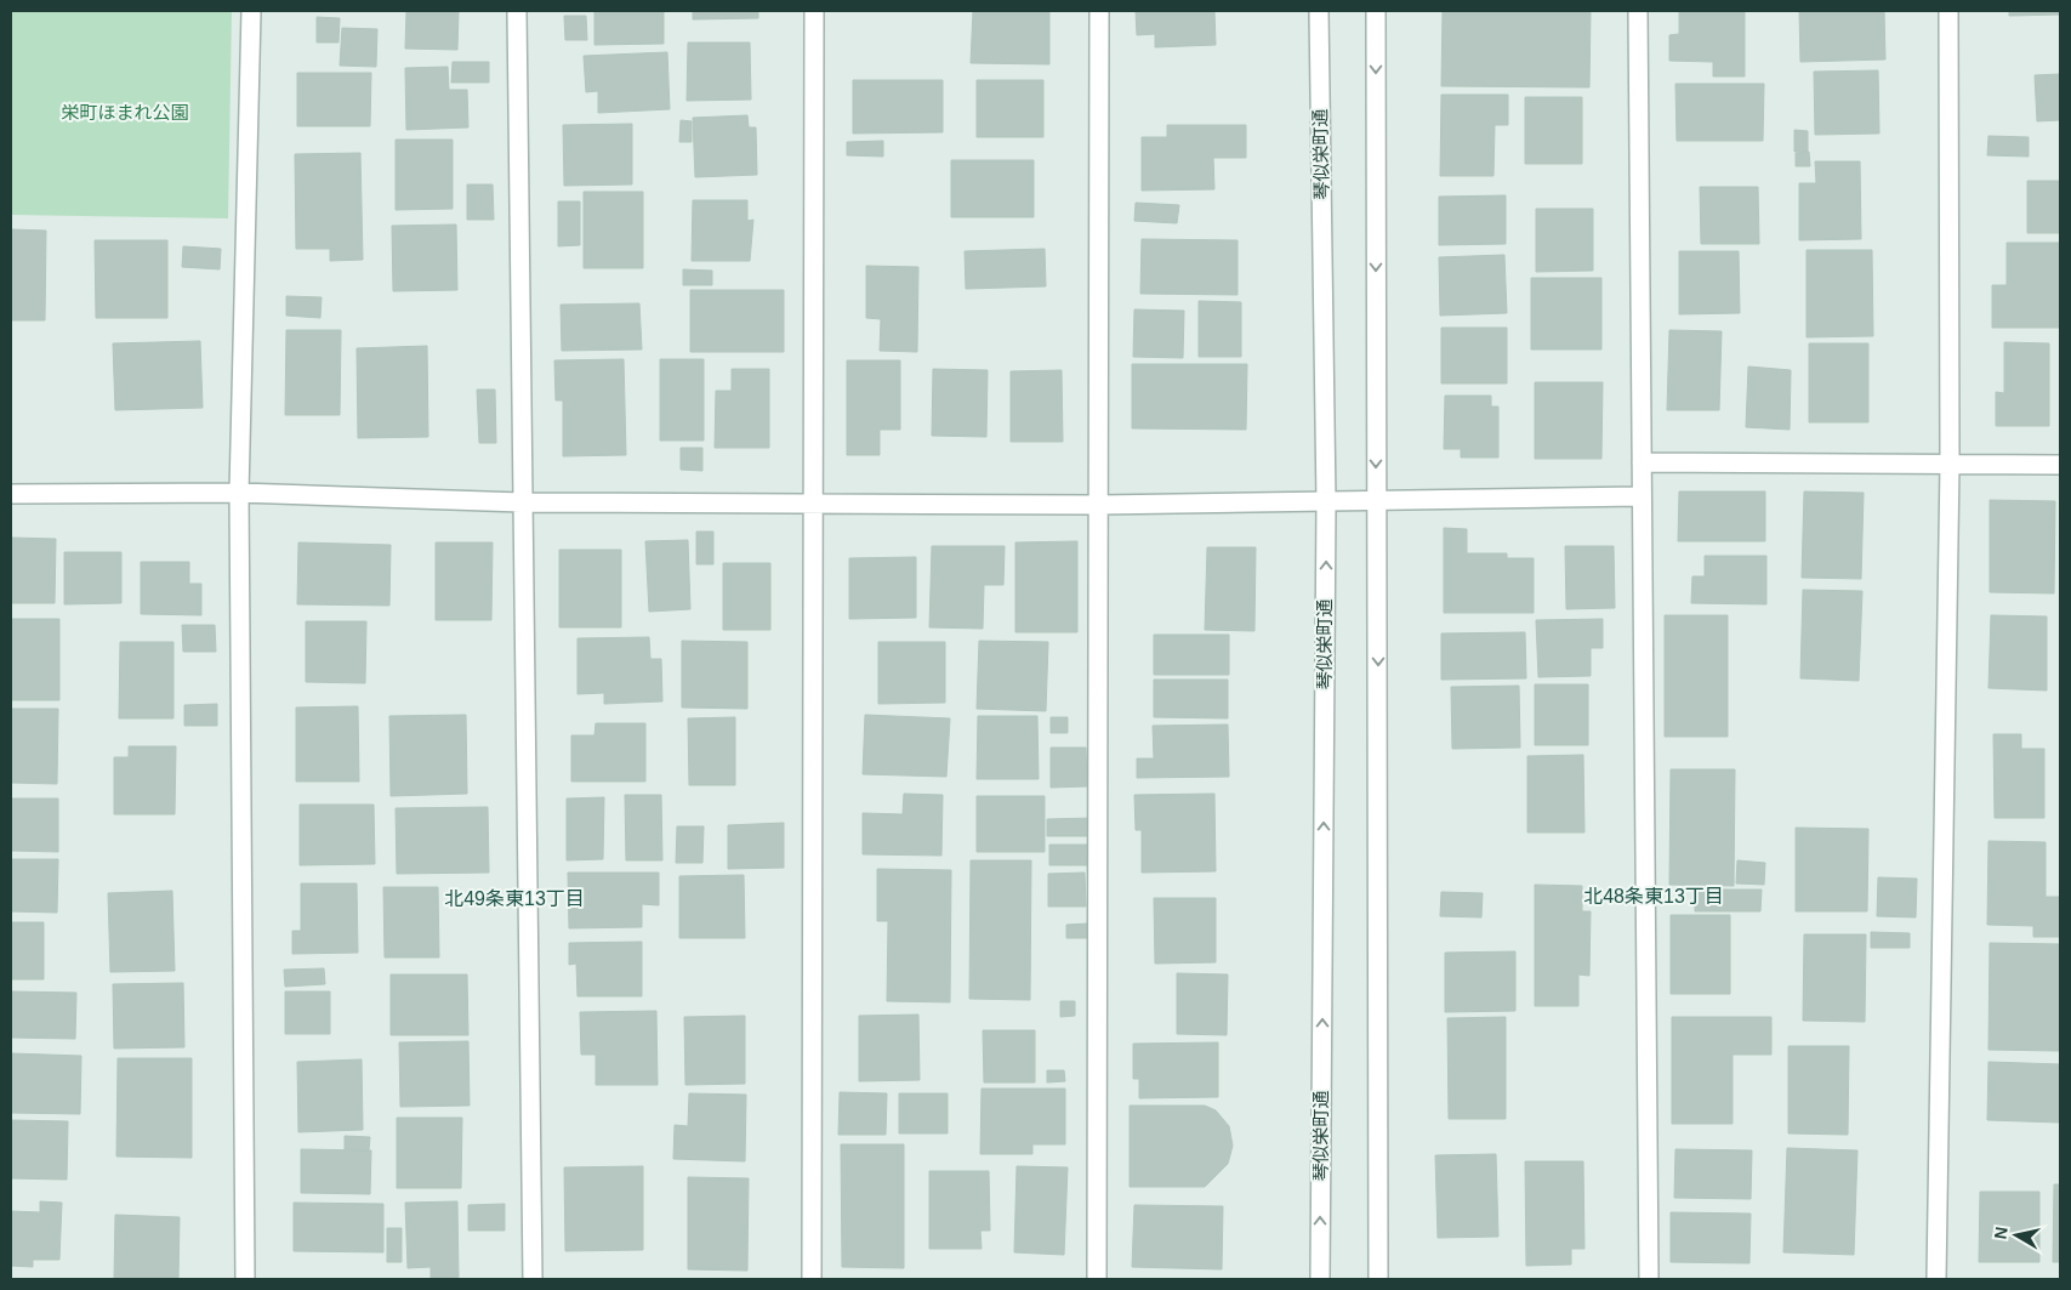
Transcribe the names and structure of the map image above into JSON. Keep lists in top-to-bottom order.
{
  "streets": {
    "street": ["琴似栄町通"]
  },
  "districts": ["北48条東13丁目", "北49条東13丁目"],
  "parks": ["栄町ほまれ公園"],
  "north": "left"
}
